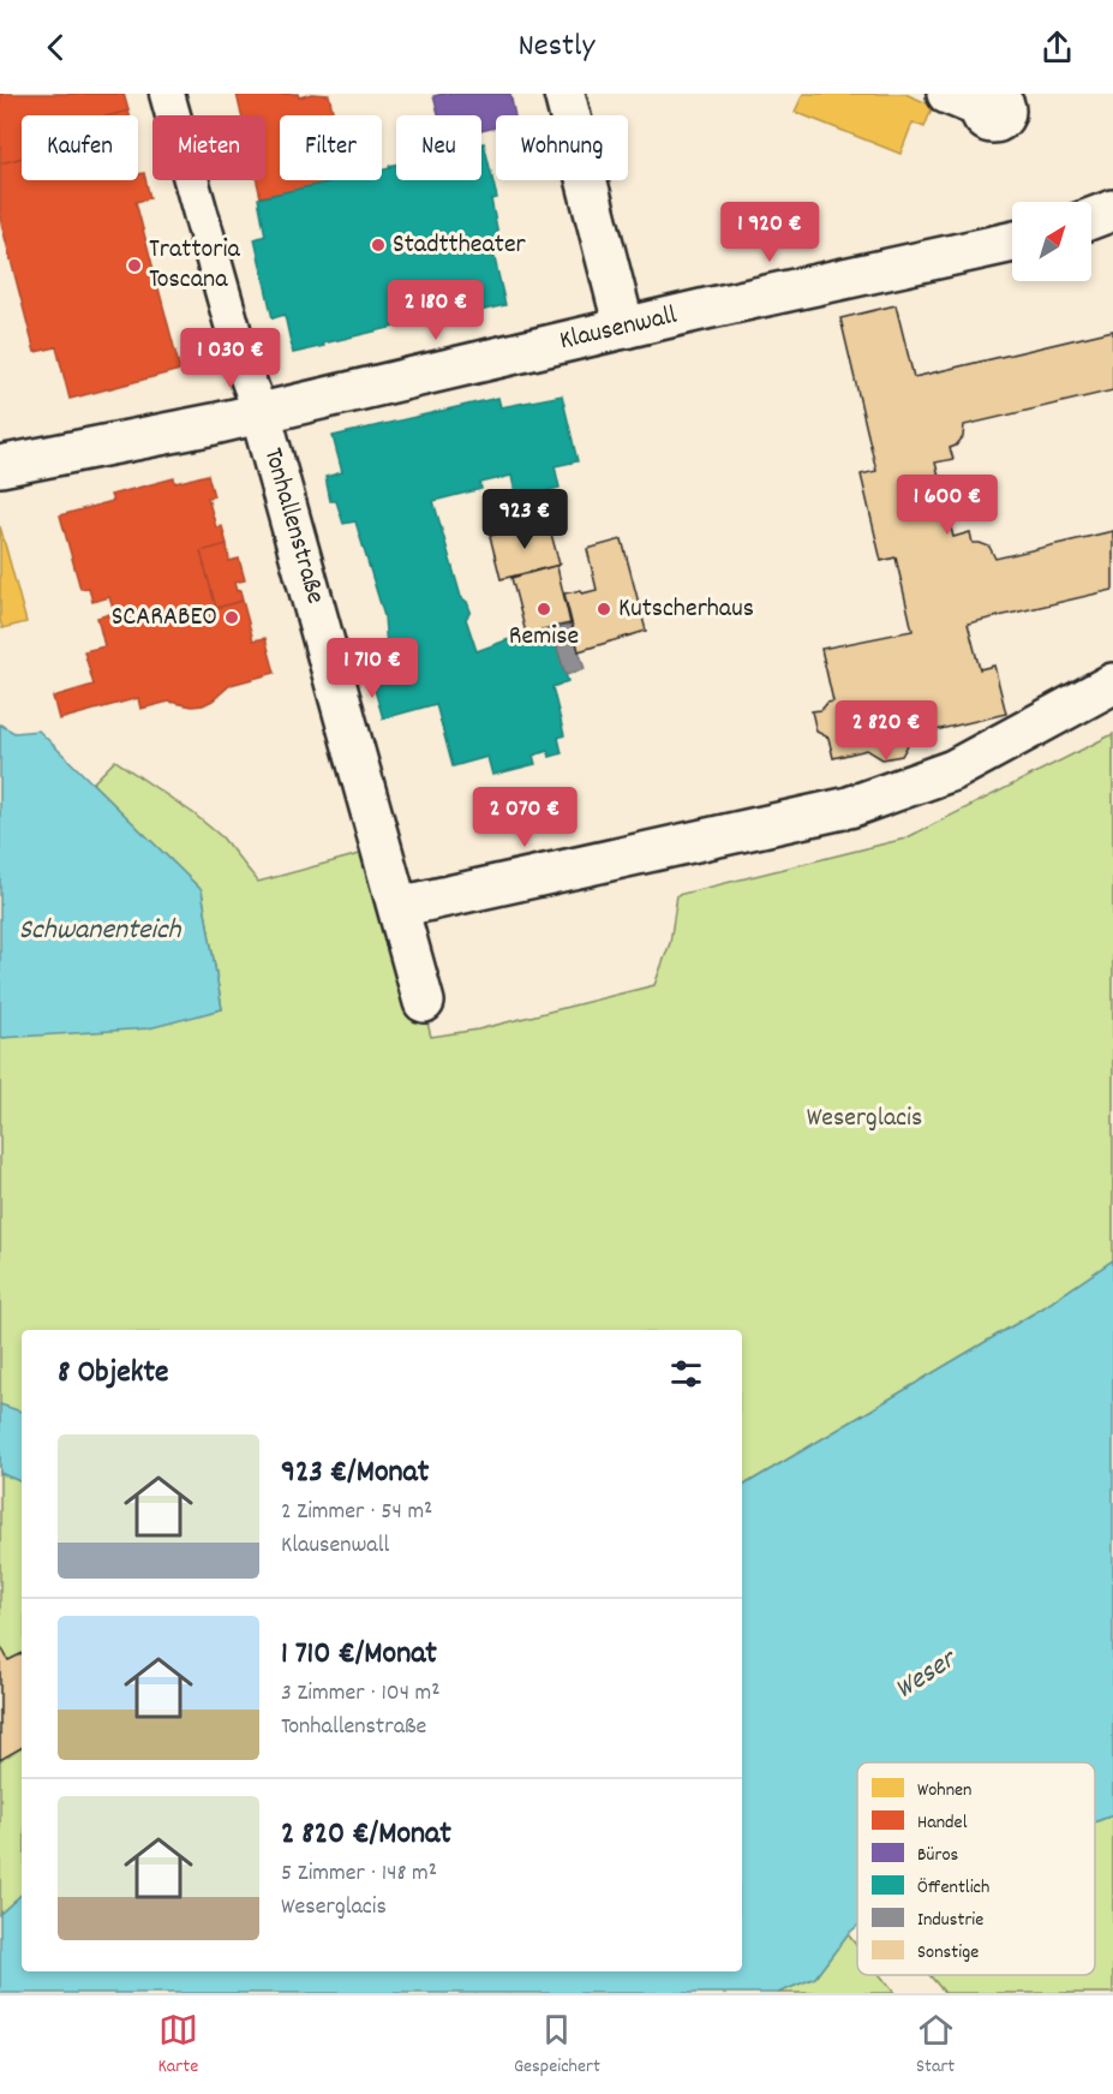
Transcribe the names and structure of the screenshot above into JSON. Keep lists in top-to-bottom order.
{
  "streets": {
    "street": ["Klausenwall", "Tonhallenstraße"]
  },
  "crossings": [
    ["Klausenwall", "Tonhallenstraße"]
  ],
  "water": ["Schwanenteich", "Weser"],
  "parks": ["Weserglacis"],
  "places": [
    "Stadttheater",
    "Trattoria Toscana",
    "Remise",
    "Kutscherhaus",
    "SCARABEO"
  ],
  "legend": [
    "Wohnen",
    "Handel",
    "Büros",
    "Öffentlich",
    "Industrie",
    "Sonstige"
  ],
  "north": "top right",
  "page": {
    "header": "Nestly",
    "chip": [
      "Kaufen",
      "Mieten",
      "Filter",
      "Neu",
      "Wohnung"
    ],
    "price": [
      "1 920 €",
      "2 180 €",
      "1 030 €",
      "1 600 €",
      "923 €",
      "1 710 €",
      "2 820 €",
      "2 070 €"
    ],
    "heading": "8 Objekte",
    "list": [
      {
        "name": "923 €/Monat",
        "note": "2 Zimmer · 54 m² · Klausenwall"
      },
      {
        "name": "1 710 €/Monat",
        "note": "3 Zimmer · 104 m² · Tonhallenstraße"
      },
      {
        "name": "2 820 €/Monat",
        "note": "5 Zimmer · 148 m² · Weserglacis"
      }
    ],
    "tabs": ["Karte", "Gespeichert", "Start"]
  }
}
